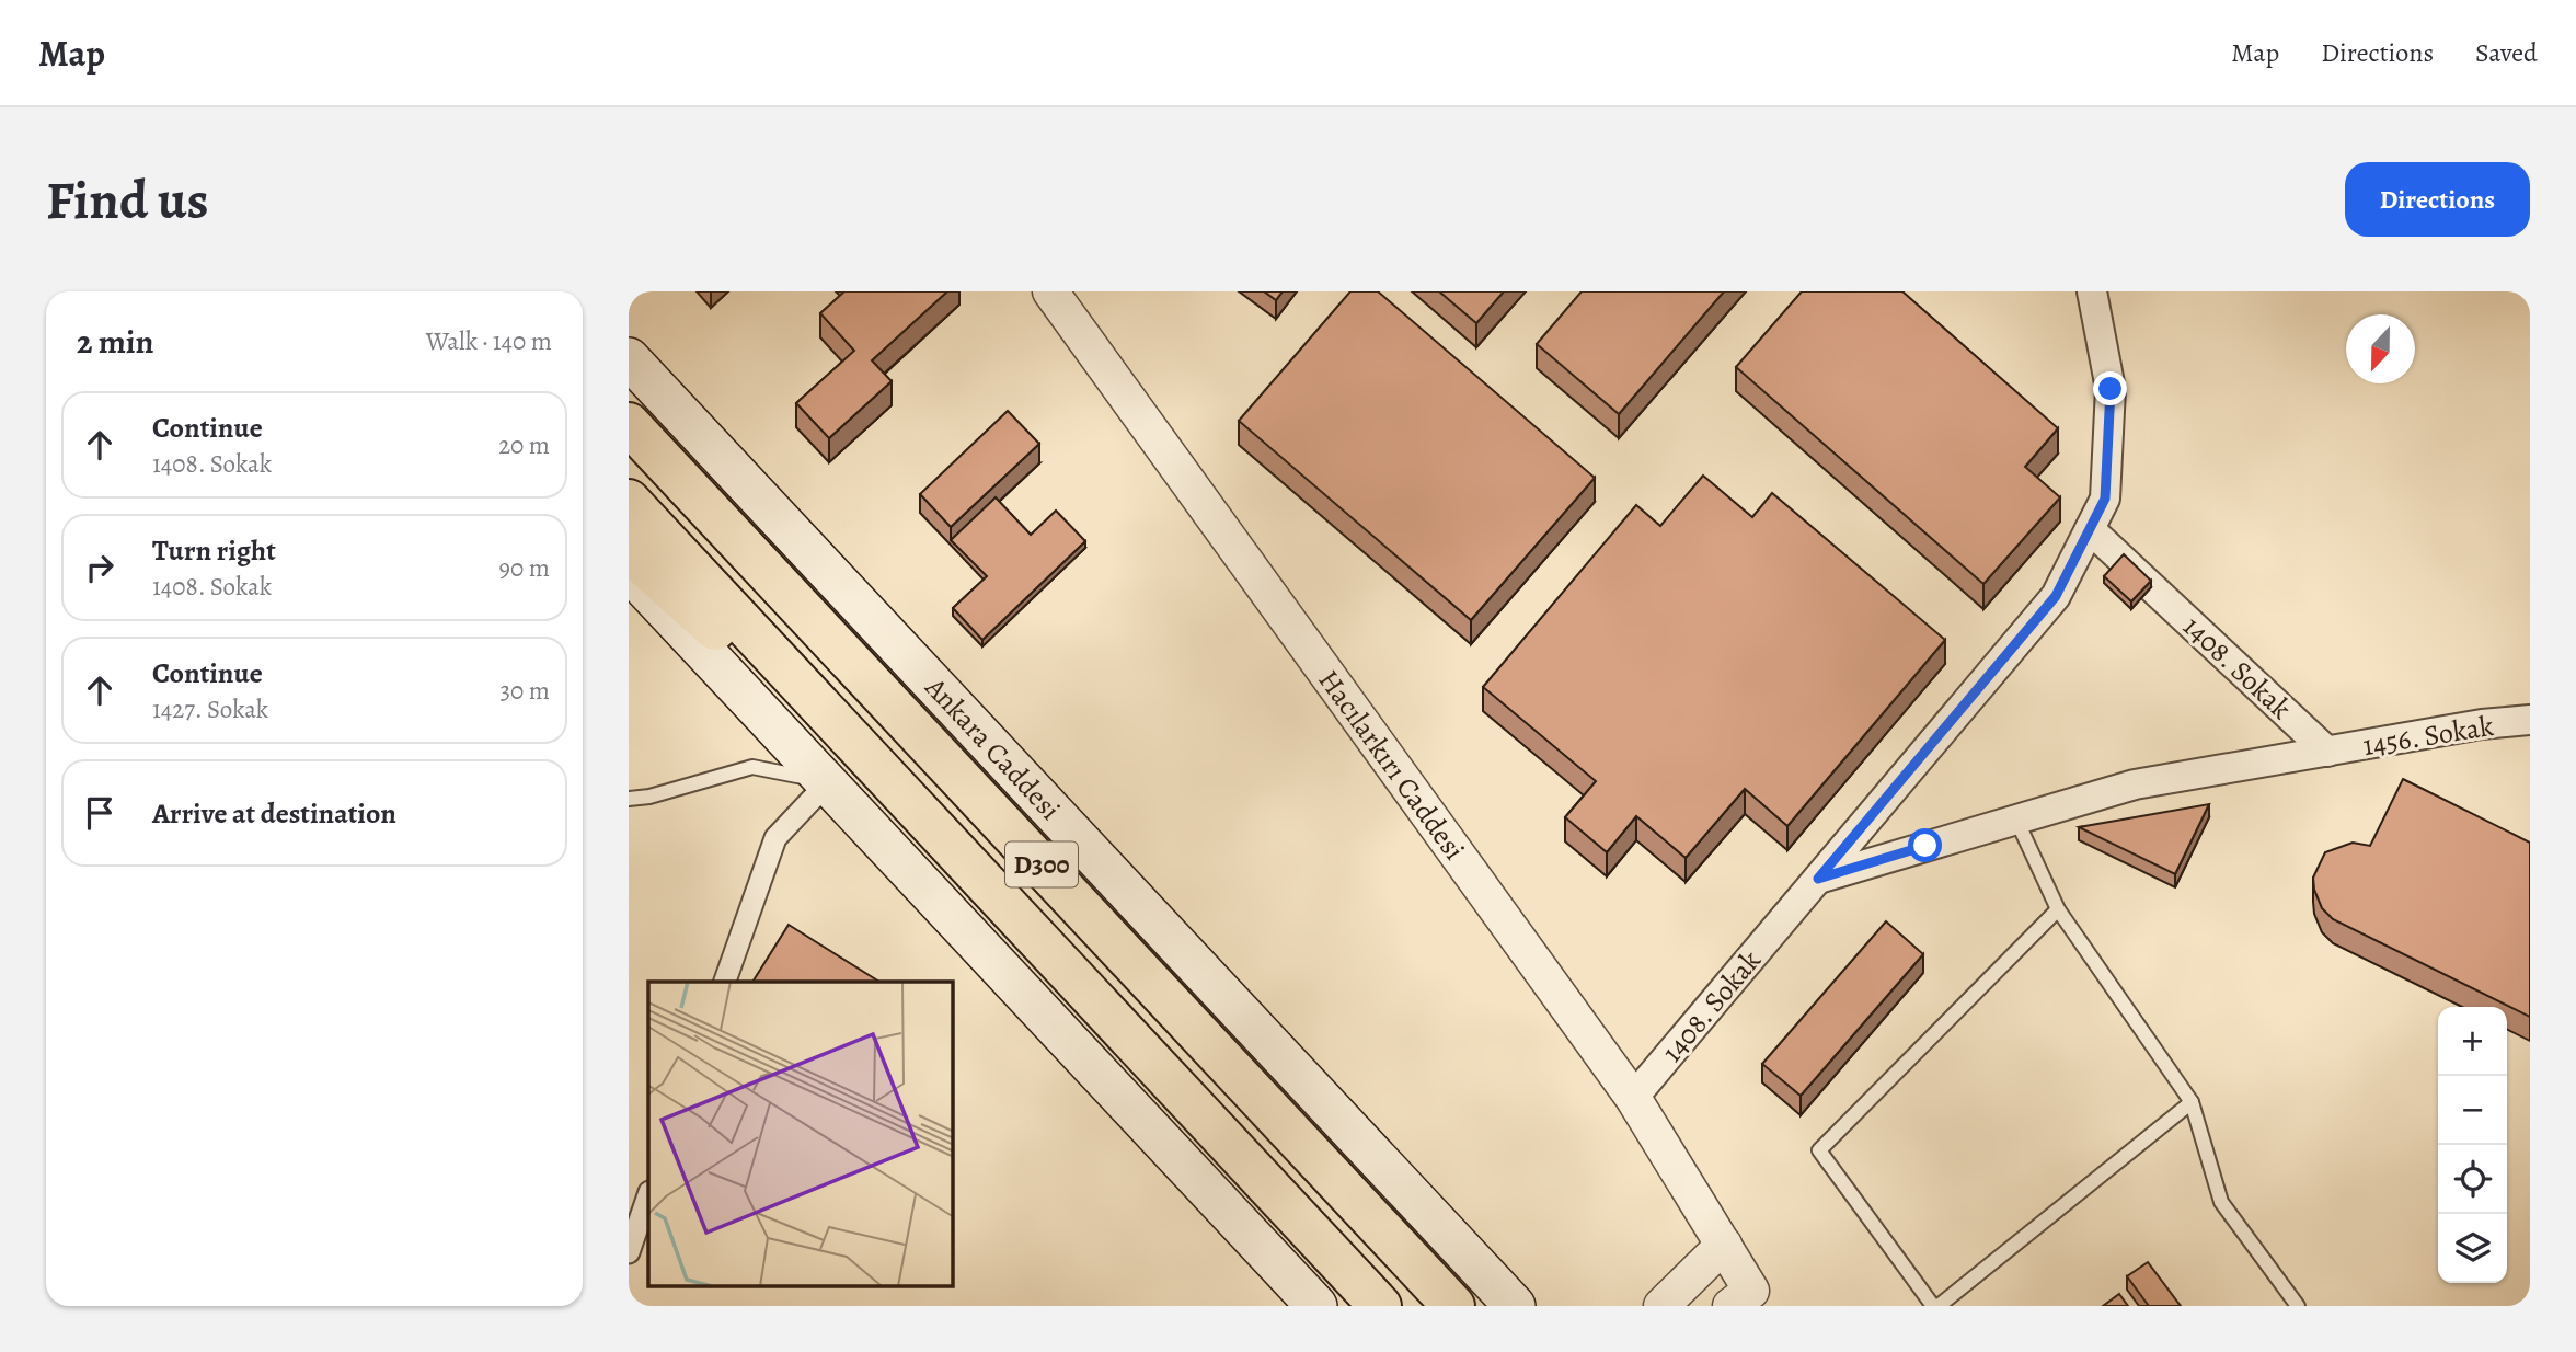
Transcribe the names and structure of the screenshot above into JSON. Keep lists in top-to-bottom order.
{
  "streets": {
    "highway": ["Ankara Caddesi", "D300"],
    "street": ["1408. Sokak", "1456. Sokak", "Hacılarkırı Caddesi"]
  },
  "crossings": [
    ["1408. Sokak", "1456. Sokak"],
    ["1408. Sokak", "Hacılarkırı Caddesi"]
  ],
  "north": "bottom",
  "page": {
    "header": "Map",
    "nav": ["Map", "Directions", "Saved"],
    "buttons": "Directions",
    "title": "Find us",
    "heading": ["2 min", "Walk · 140 m"],
    "list": [
      ["Continue", "1408. Sokak", "20 m"],
      ["Turn right", "1408. Sokak", "90 m"],
      ["Continue", "1427. Sokak", "30 m"],
      "Arrive at destination"
    ],
    "map_buttons": ["+", "−"]
  }
}
